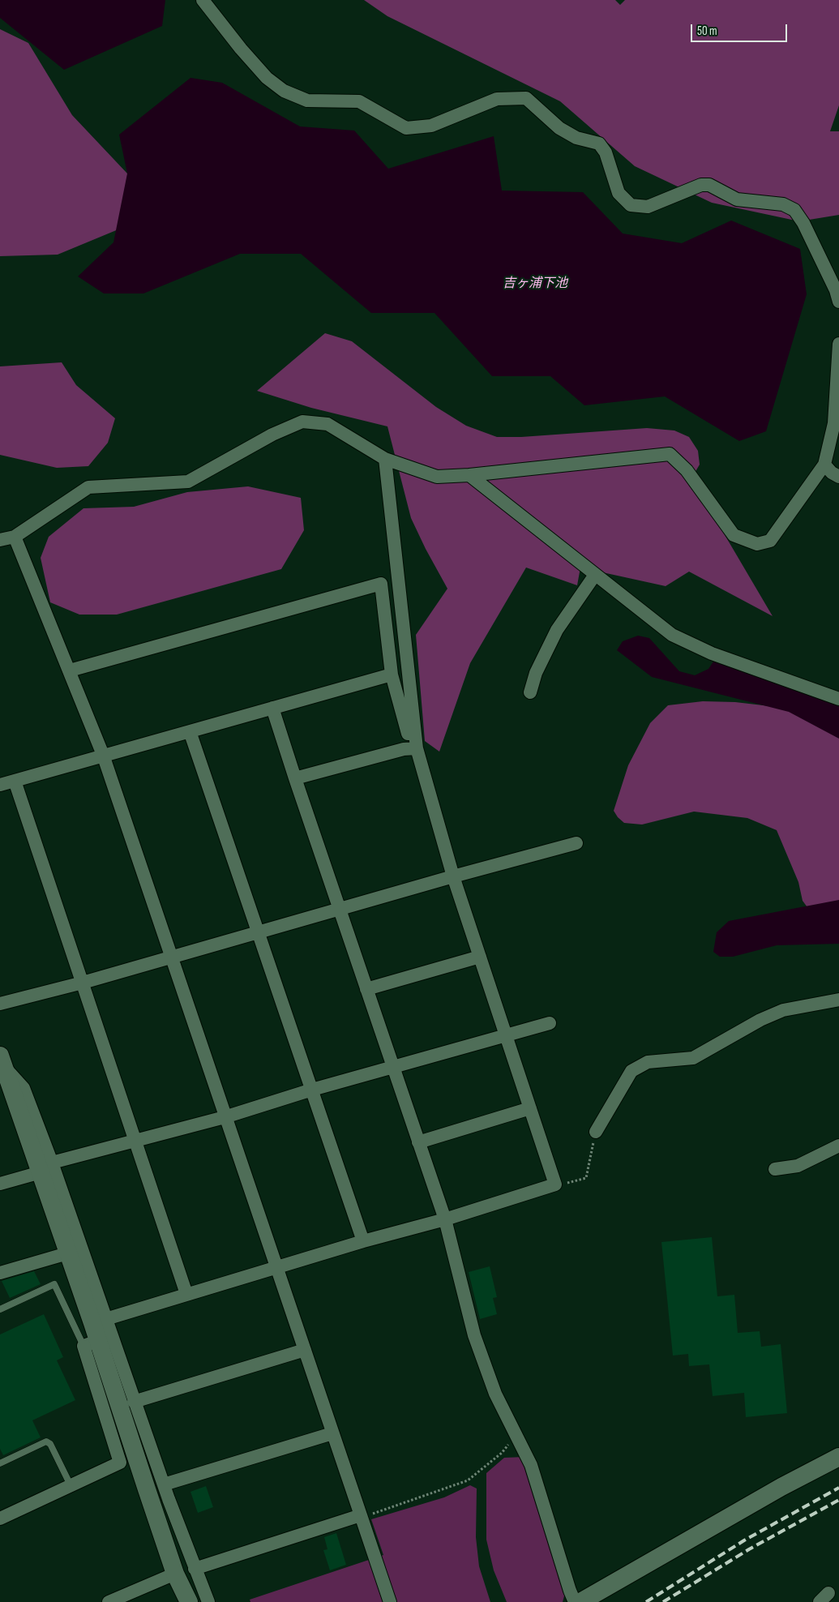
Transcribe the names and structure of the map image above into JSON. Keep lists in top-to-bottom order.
{
  "water": ["吉ヶ浦下池"],
  "scale_bar": "50 m"
}
